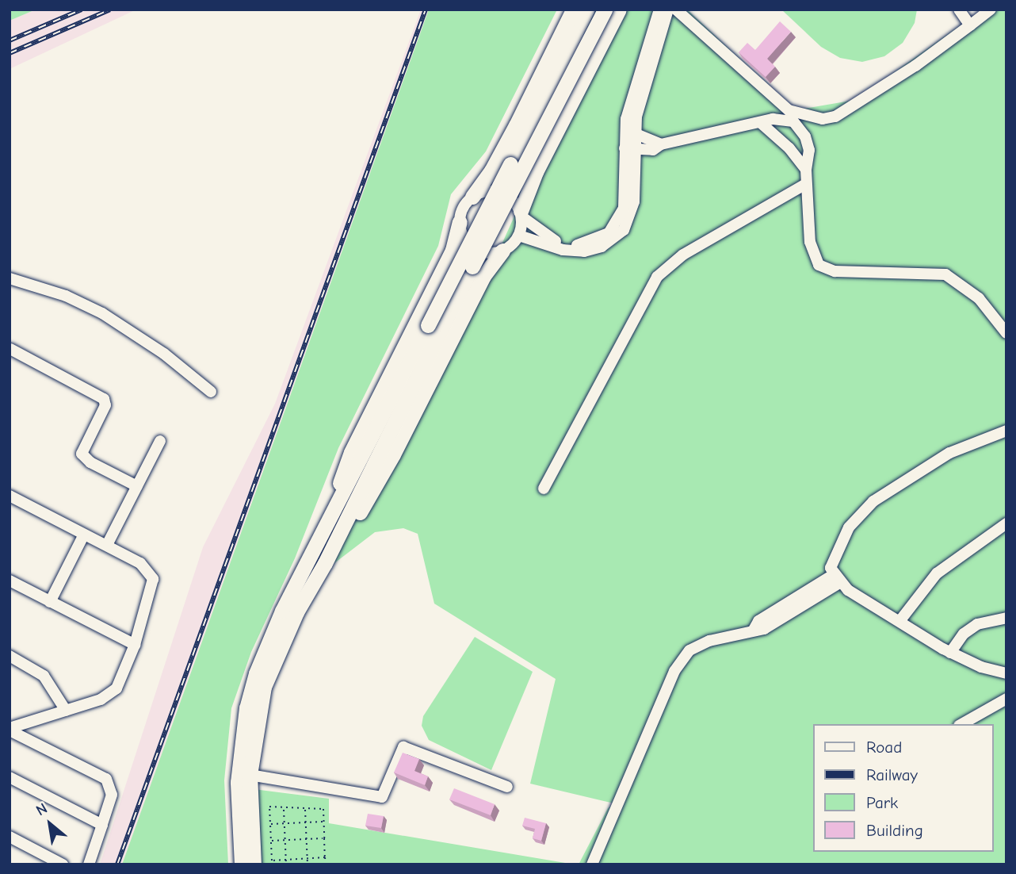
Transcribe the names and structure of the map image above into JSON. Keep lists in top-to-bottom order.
{
  "legend": [
    "Road",
    "Railway",
    "Park",
    "Building"
  ],
  "north": "top left"
}
